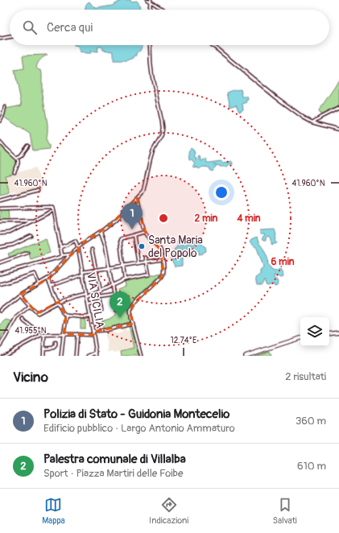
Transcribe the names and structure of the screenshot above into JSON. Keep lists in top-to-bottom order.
{
  "streets": {
    "street": ["VIA SICILIA"]
  },
  "places": ["Santa Maria del Popolo"],
  "page": {
    "search": "Cerca qui",
    "pins": ["1", "2"],
    "heading": ["Vicino", "2 risultati"],
    "list": [
      {
        "mark": "1",
        "name": "Polizia di Stato - Guidonia Montecelio",
        "note": "Edificio pubblico · Largo Antonio Ammaturo",
        "value": "360 m"
      },
      {
        "mark": "2",
        "name": "Palestra comunale di Villalba",
        "note": "Sport · Piazza Martiri delle Foibe",
        "value": "610 m"
      }
    ],
    "nav": ["Mappa", "Indicazioni", "Salvati"]
  },
  "coordinates": ["41.960°N", "41.955°N", "12.74°E"],
  "rings": ["2 min", "4 min", "6 min"]
}
